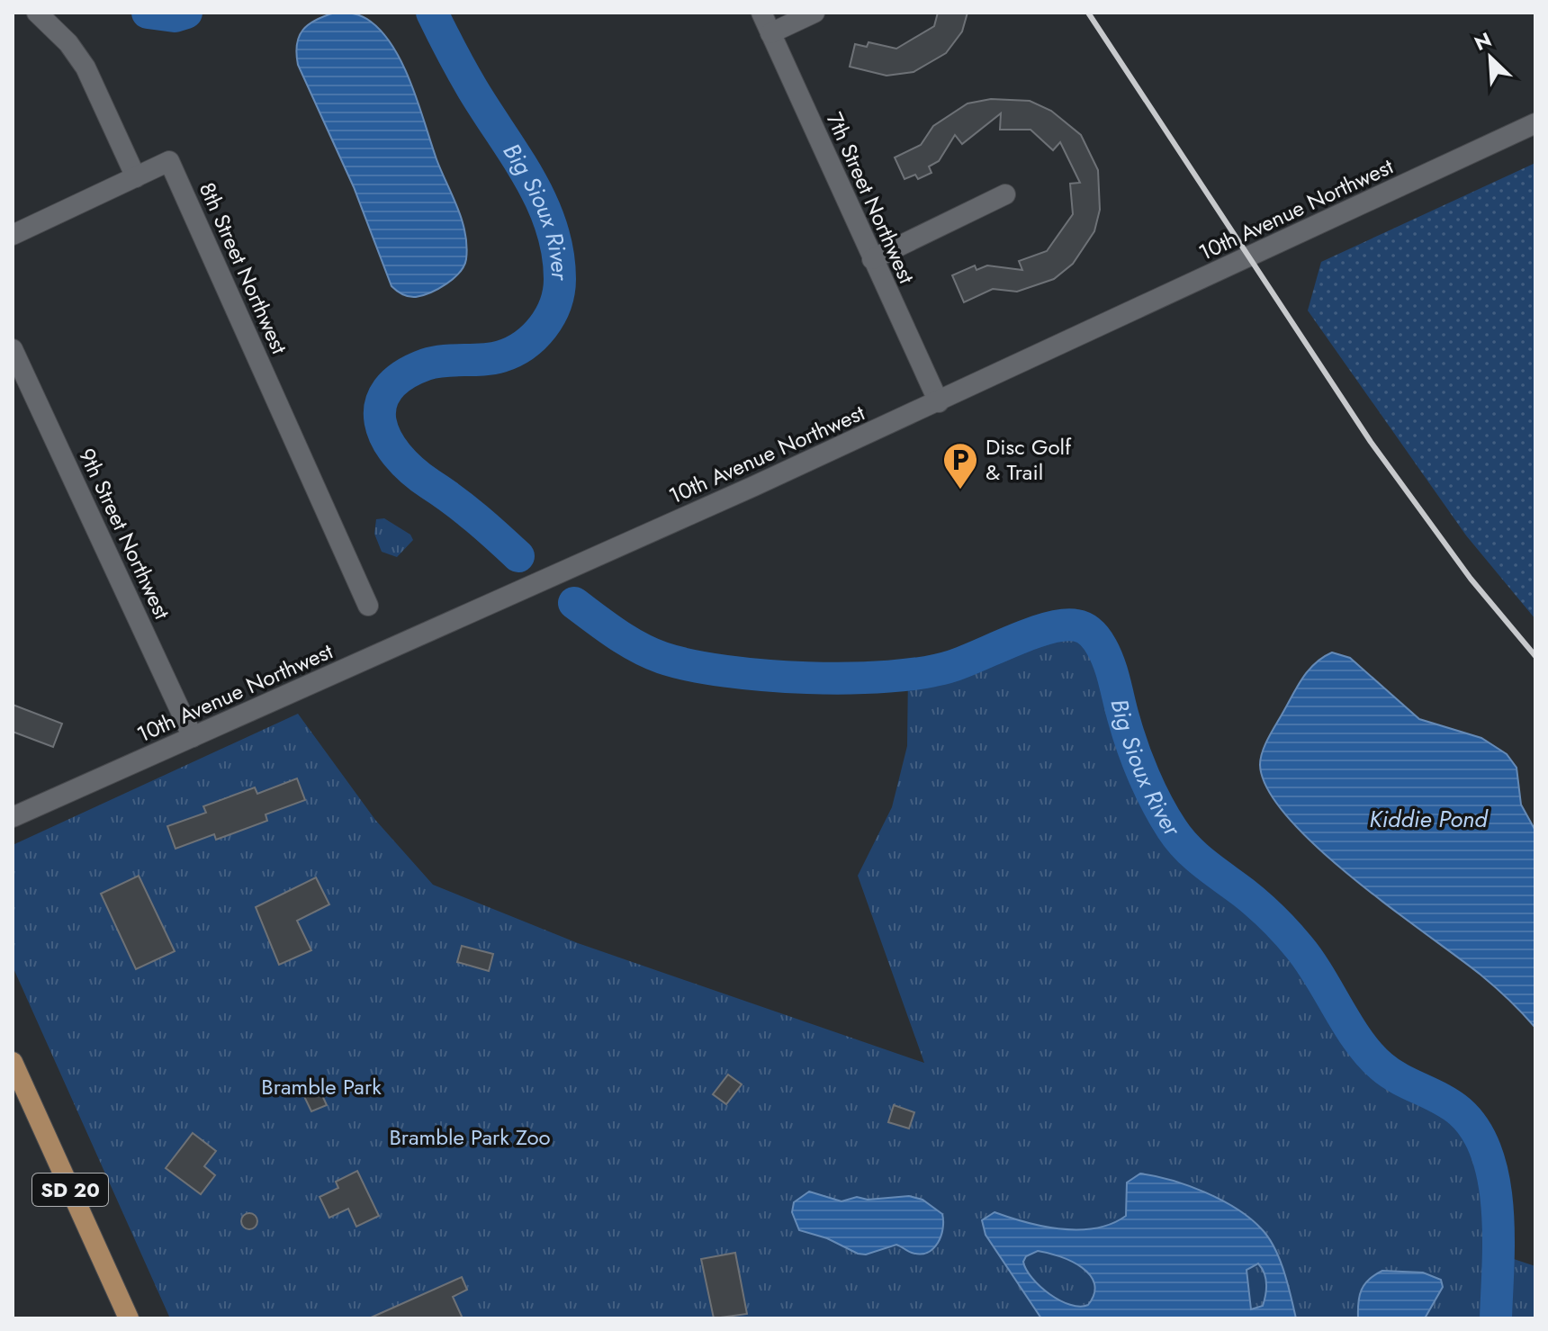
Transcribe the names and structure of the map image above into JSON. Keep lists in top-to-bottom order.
{
  "streets": {
    "main road": ["SD 20"],
    "street": [
      "7th Street Northwest",
      "10th Avenue Northwest",
      "8th Street Northwest",
      "9th Street Northwest"
    ]
  },
  "crossings": [
    ["7th Street Northwest", "10th Avenue Northwest"],
    ["10th Avenue Northwest", "9th Street Northwest"]
  ],
  "water": ["Big Sioux River", "Kiddie Pond"],
  "parks": ["Bramble Park", "Bramble Park Zoo"],
  "places": {
    "parking": ["Disc Golf & Trail"]
  },
  "north": "top left"
}
